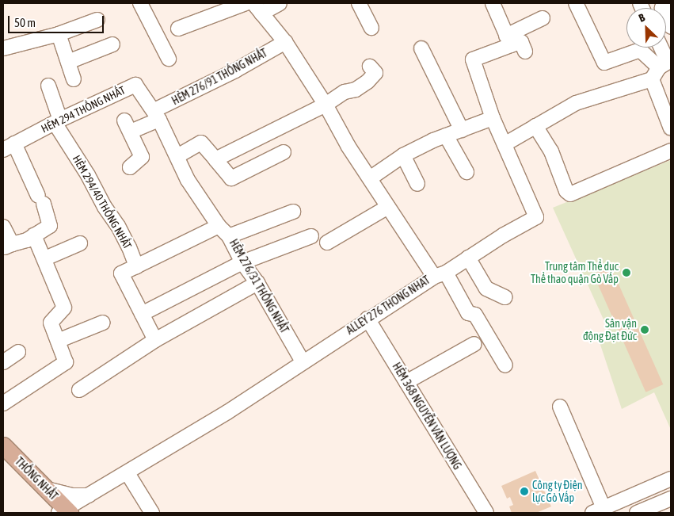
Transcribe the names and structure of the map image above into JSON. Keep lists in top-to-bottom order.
{
  "streets": {
    "main road": ["THỐNG NHẤT"],
    "street": [
      "HẺM 276/91 THỐNG NHẤT",
      "HẺM 294 THỐNG NHẤT",
      "HẺM 294/40 THỐNG NHẤT",
      "HẺM 276/31 THỐNG NHẤT",
      "ALLEY 276 THONG NHAT",
      "HẺM 368 NGUYỄN VĂN LƯỢNG"
    ]
  },
  "crossings": [
    ["HẺM 276/91 THỐNG NHẤT", "HẺM 294 THỐNG NHẤT"],
    ["HẺM 276/91 THỐNG NHẤT", "HẺM 276/31 THỐNG NHẤT"],
    ["HẺM 276/91 THỐNG NHẤT", "ALLEY 276 THONG NHAT"],
    ["HẺM 294 THỐNG NHẤT", "HẺM 294/40 THỐNG NHẤT"],
    ["HẺM 294 THỐNG NHẤT", "HẺM 276/31 THỐNG NHẤT"],
    ["HẺM 276/31 THỐNG NHẤT", "ALLEY 276 THONG NHAT"],
    ["ALLEY 276 THONG NHAT", "HẺM 368 NGUYỄN VĂN LƯỢNG"],
    ["ALLEY 276 THONG NHAT", "THỐNG NHẤT"]
  ],
  "places": ["Trung tâm Thể dục Thể thao quận Gò Vấp", "Sân vận động Đạt Đức", "Công ty Điện lực Gò Vấp"],
  "scale_bar": "50 m",
  "north": "top left"
}
